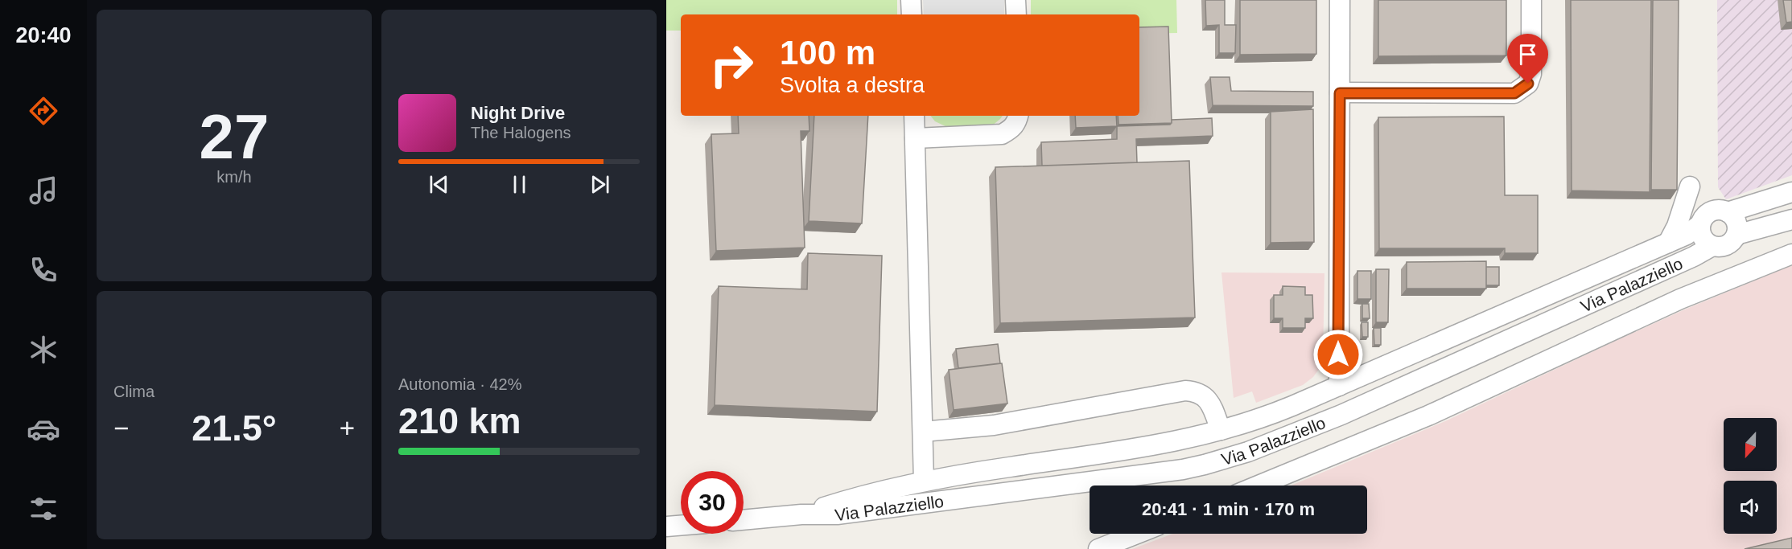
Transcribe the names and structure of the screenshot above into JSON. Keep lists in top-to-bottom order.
{
  "streets": {
    "street": ["Via Palazziello"]
  },
  "north": "bottom",
  "page": {
    "tabs": "20:40",
    "tile": [
      ["27", "km/h"],
      "Clima",
      ["Autonomia · 42%", "210 km"]
    ],
    "turn": ["100 m", "Svolta a destra"],
    "song": ["Night Drive", "The Halogens"],
    "heat": ["−", "21.5°", "+"],
    "limit": "30",
    "trip": "20:41 · 1 min · 170 m"
  }
}
